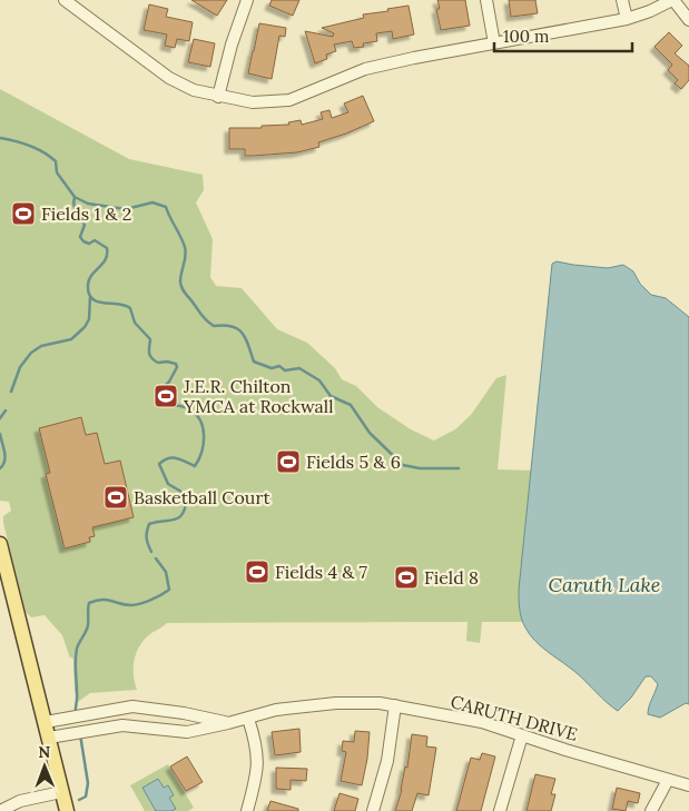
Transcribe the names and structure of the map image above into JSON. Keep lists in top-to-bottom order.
{
  "streets": {
    "street": ["CARUTH DRIVE"]
  },
  "water": ["Caruth Lake"],
  "places": {
    "sports": [
      "Fields 1 & 2",
      "J.E.R. Chilton YMCA at Rockwall",
      "Fields 5 & 6",
      "Basketball Court",
      "Fields 4 & 7",
      "Field 8"
    ]
  },
  "scale_bar": "100 m",
  "north": "top"
}
